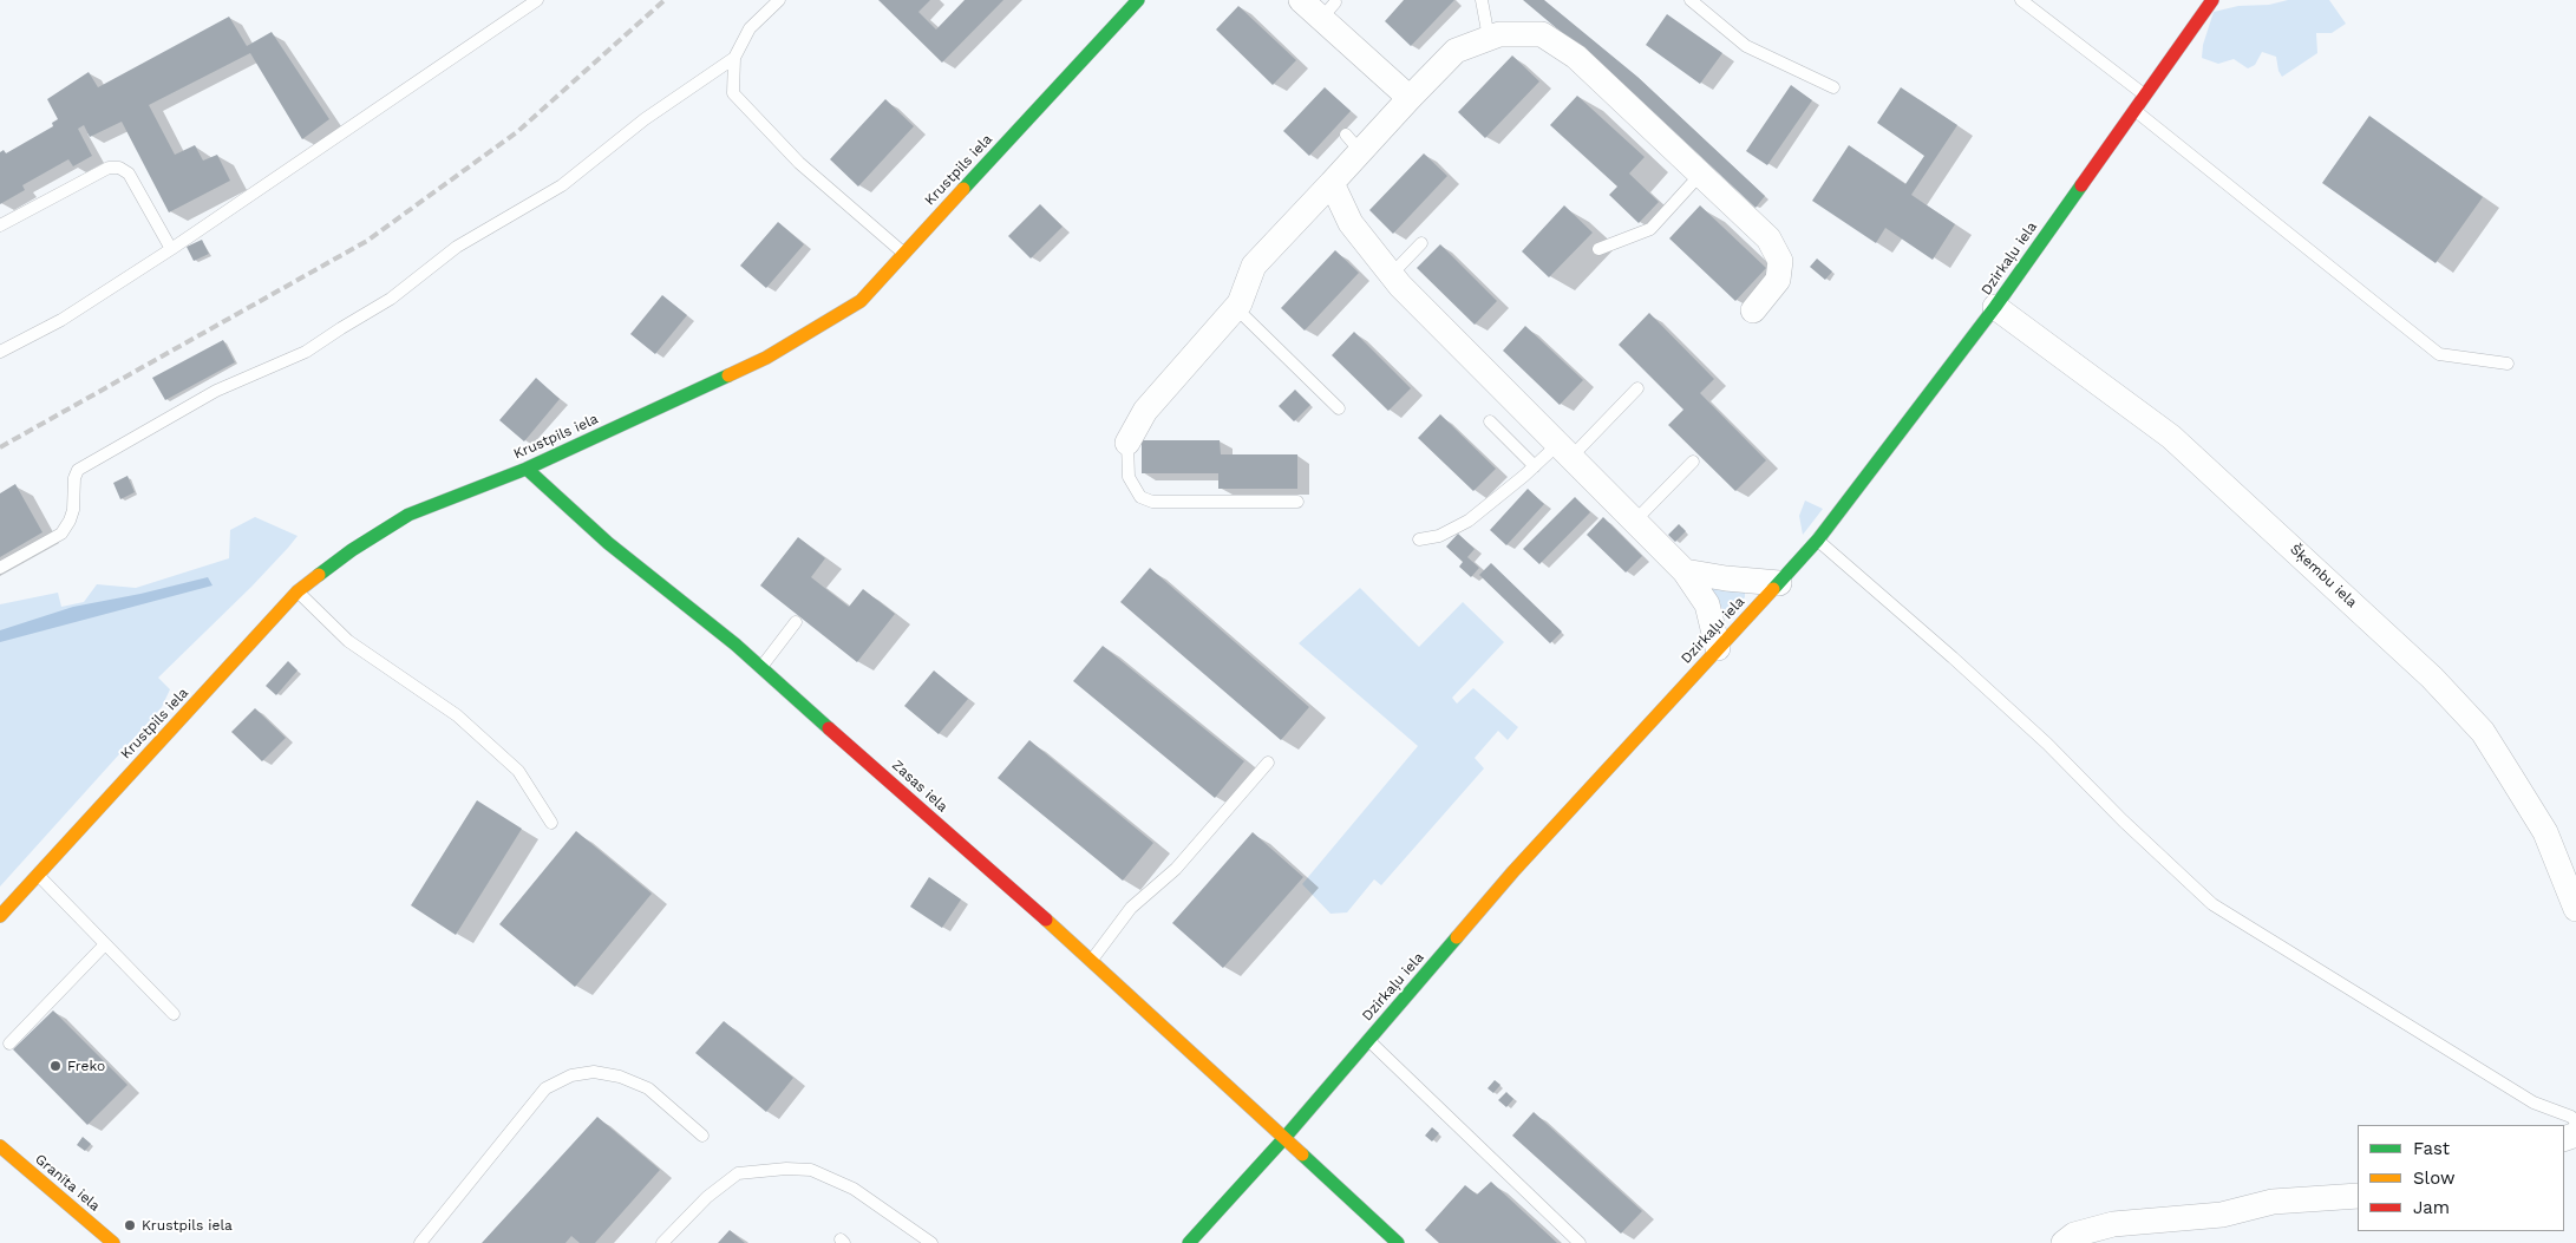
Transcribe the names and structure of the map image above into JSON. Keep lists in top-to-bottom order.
{
  "streets": {
    "street": [
      "Krustpils iela",
      "Dzirkaļu iela",
      "Šķembu iela",
      "Zasas iela",
      "Granīta iela"
    ]
  },
  "crossings": [
    ["Krustpils iela", "Zasas iela"],
    ["Dzirkaļu iela", "Šķembu iela"],
    ["Dzirkaļu iela", "Zasas iela"]
  ],
  "places": ["Freko", "Krustpils iela"],
  "legend": ["Fast", "Slow", "Jam"]
}
